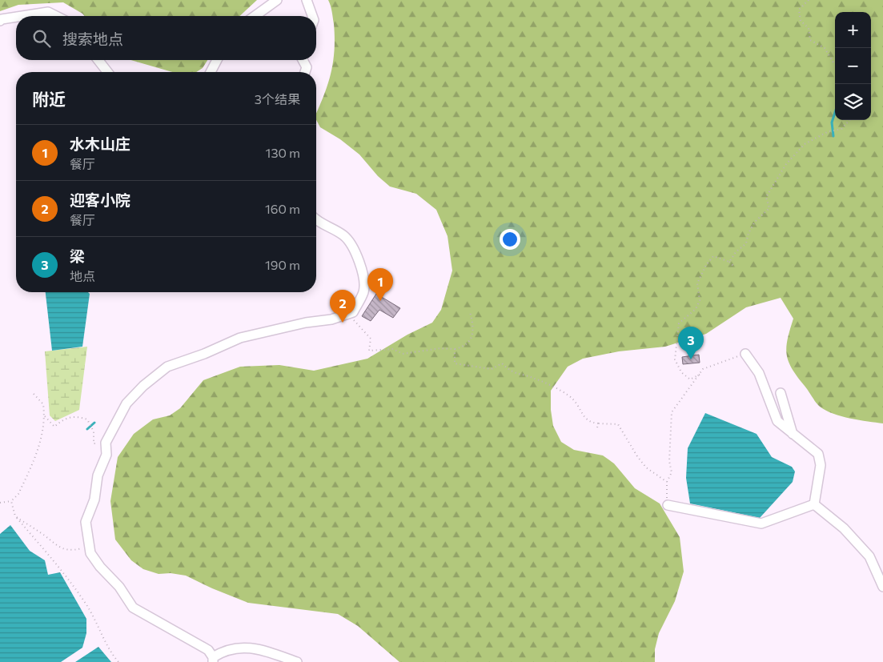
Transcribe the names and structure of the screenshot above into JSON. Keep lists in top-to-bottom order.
{
  "page": {
    "map_buttons": ["+", "−"],
    "search": "搜索地点",
    "heading": ["附近", "3个结果"],
    "list": [
      {
        "mark": "1",
        "name": "水木山庄",
        "note": "餐厅",
        "value": "130 m"
      },
      {
        "mark": "2",
        "name": "迎客小院",
        "note": "餐厅",
        "value": "160 m"
      },
      {
        "mark": "3",
        "name": "梁",
        "note": "地点",
        "value": "190 m"
      }
    ],
    "pins": ["1", "2", "3"]
  }
}
